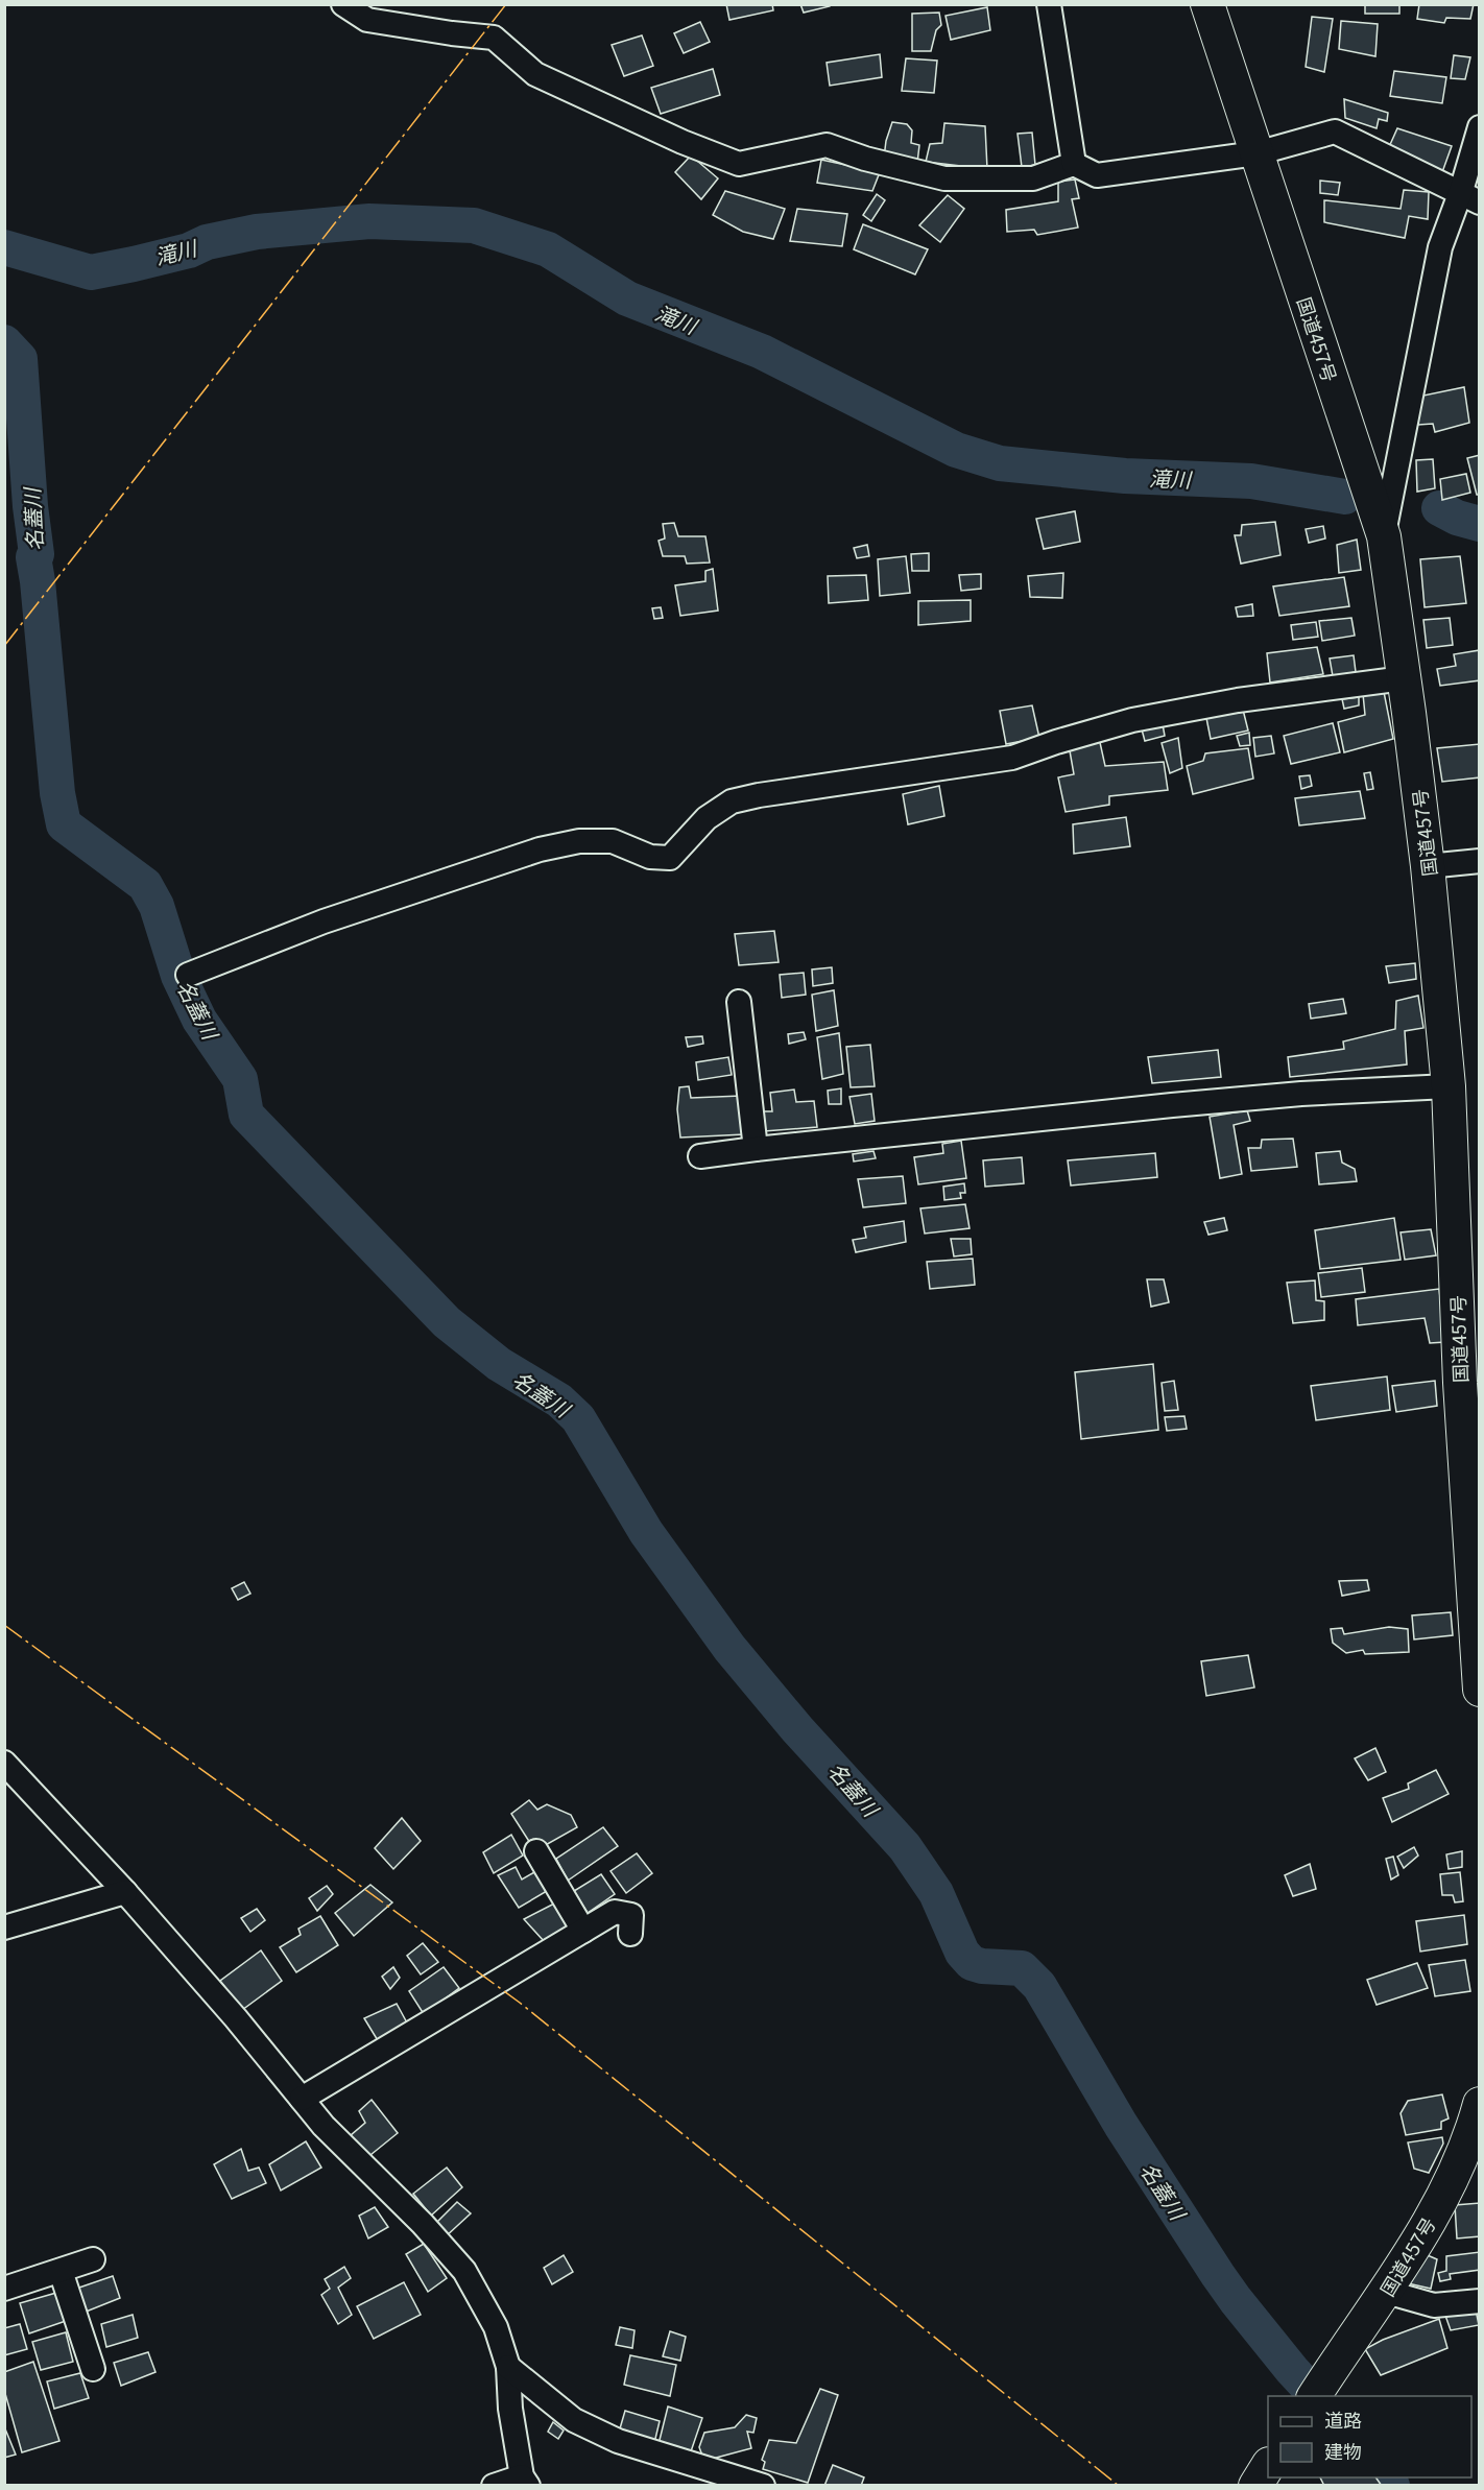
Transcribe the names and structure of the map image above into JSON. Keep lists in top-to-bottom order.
{
  "streets": {
    "highway": ["国道457号"]
  },
  "water": ["滝川", "名蓋川"],
  "legend": ["道路", "建物"]
}
